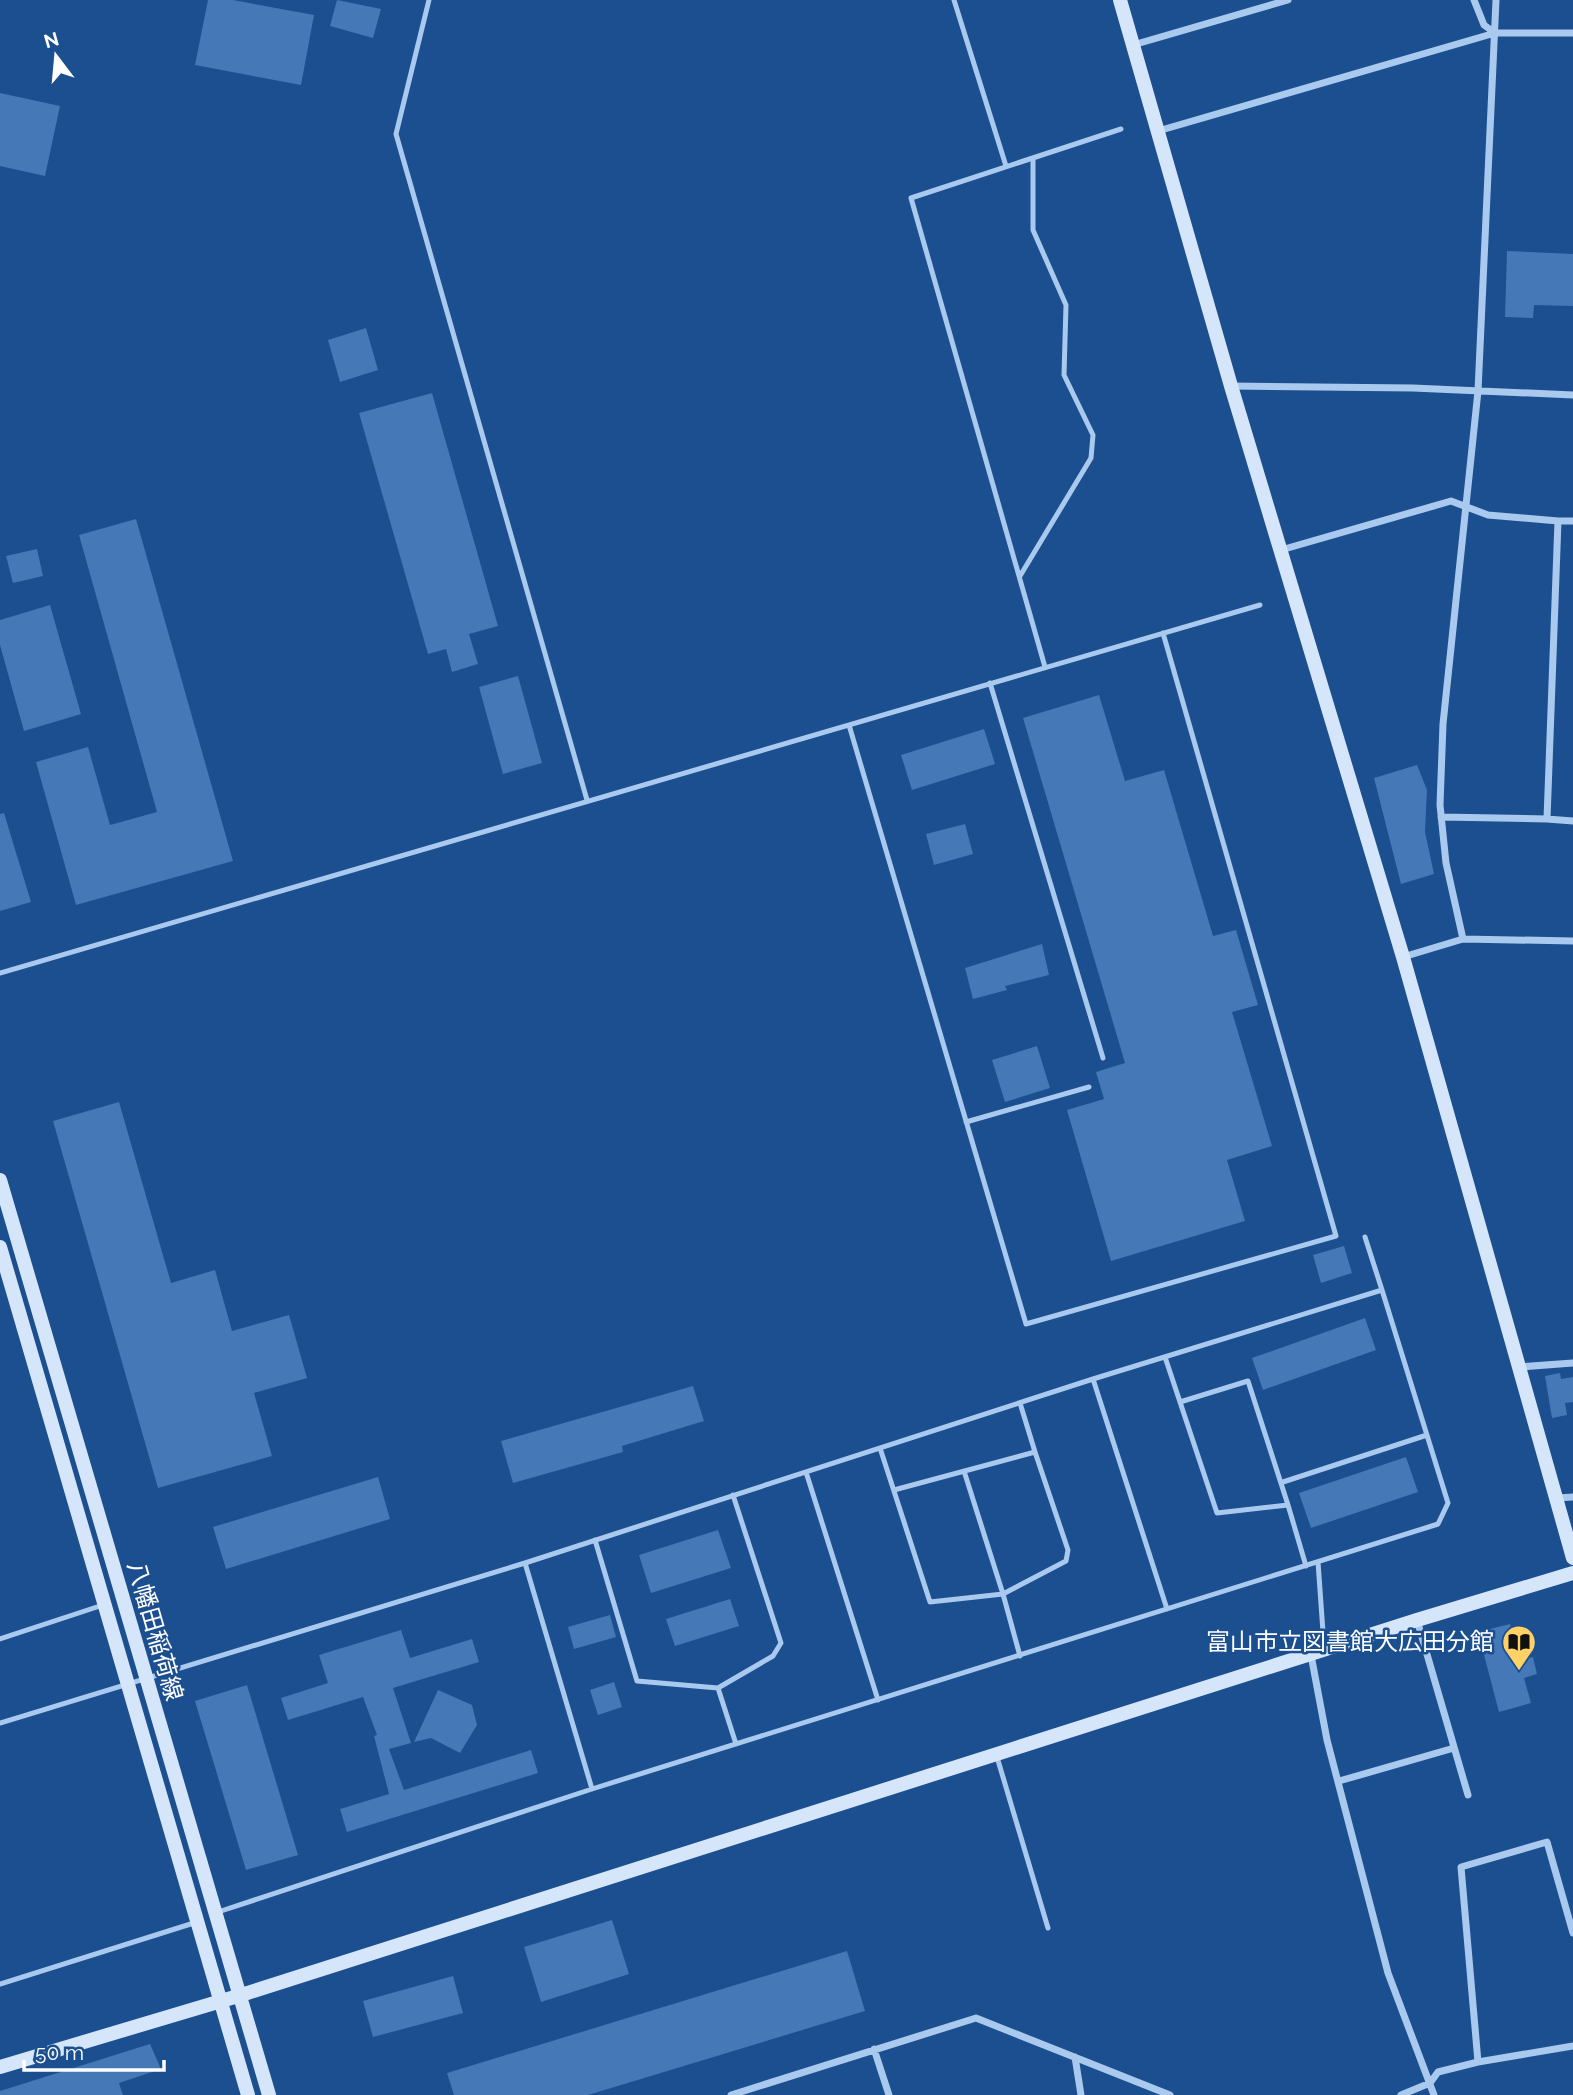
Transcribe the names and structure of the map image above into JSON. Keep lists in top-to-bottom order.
{
  "streets": {
    "street": ["八幡田稲荷線"]
  },
  "places": {
    "library": ["富山市立図書館大広田分館"]
  },
  "scale_bar": "50 m",
  "north": "top"
}
